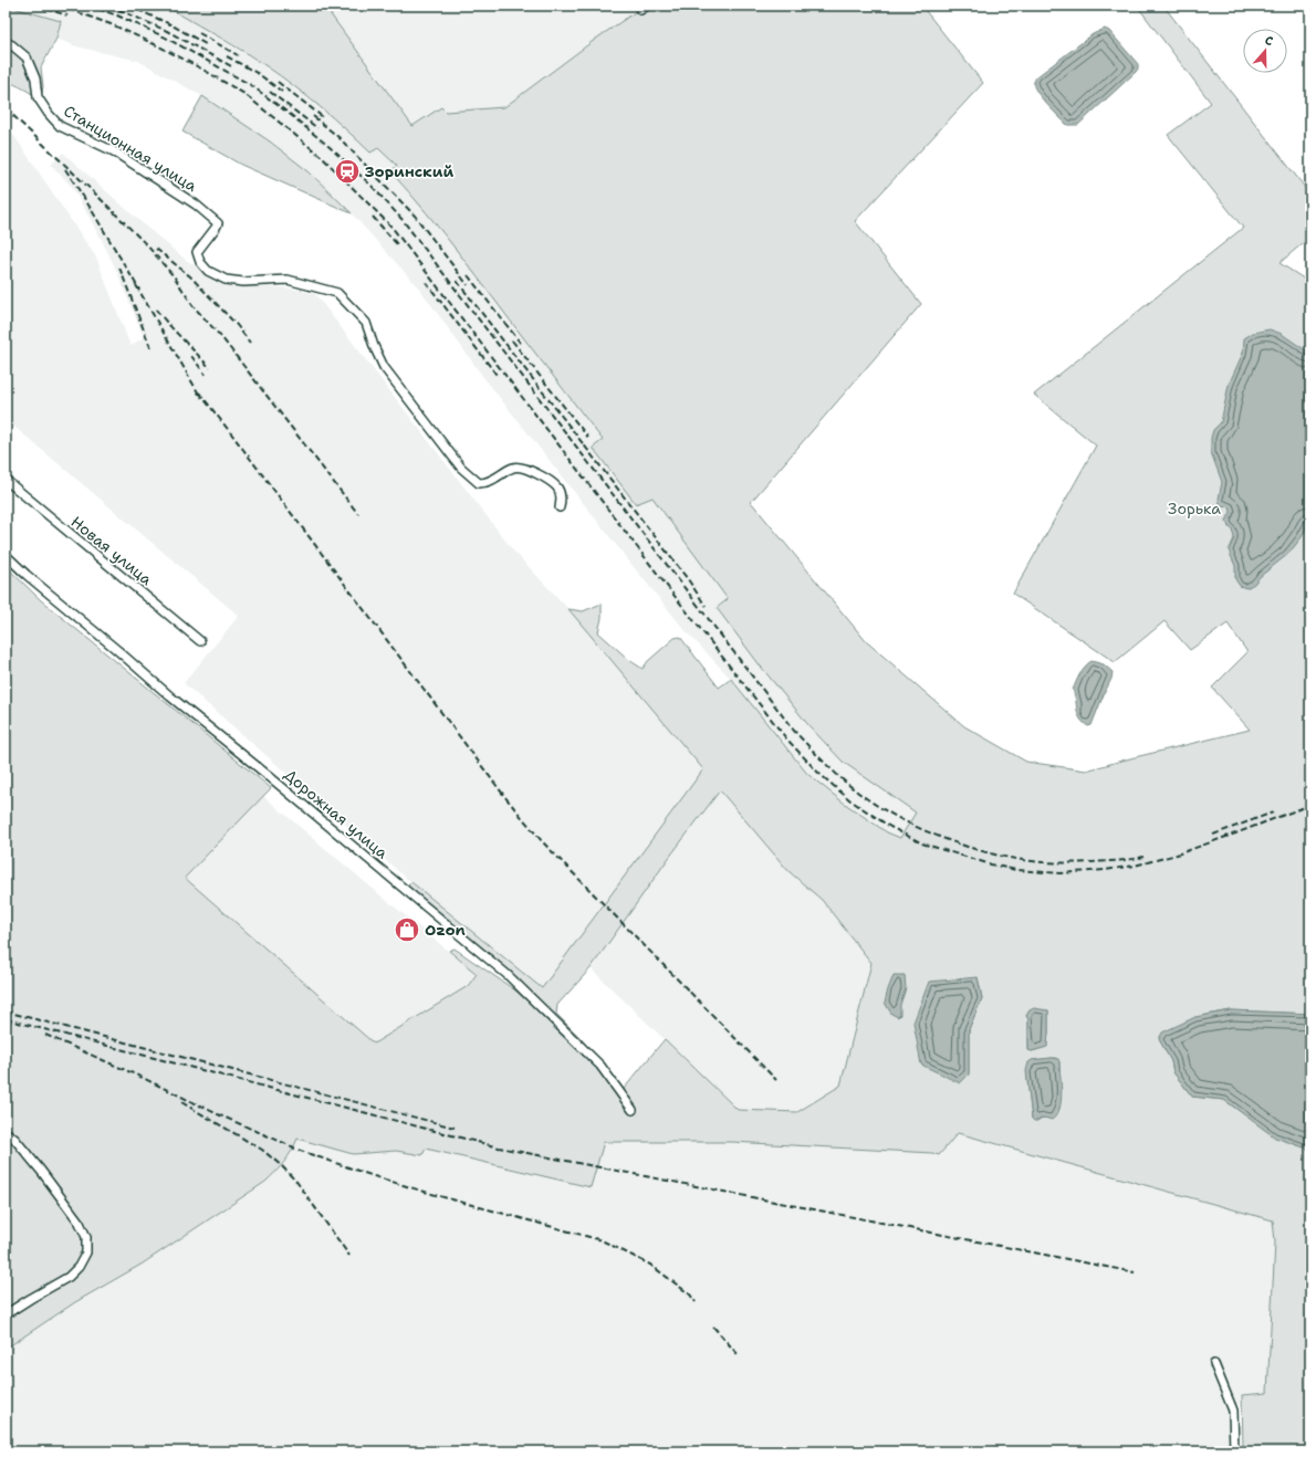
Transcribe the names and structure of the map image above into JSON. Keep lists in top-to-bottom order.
{
  "streets": {
    "street": ["Станционная улица", "Новая улица", "Дорожная улица"]
  },
  "parks": ["Зорька"],
  "places": {
    "station": ["Зоринский"],
    "shop": ["Ozon"]
  },
  "north": "top"
}
